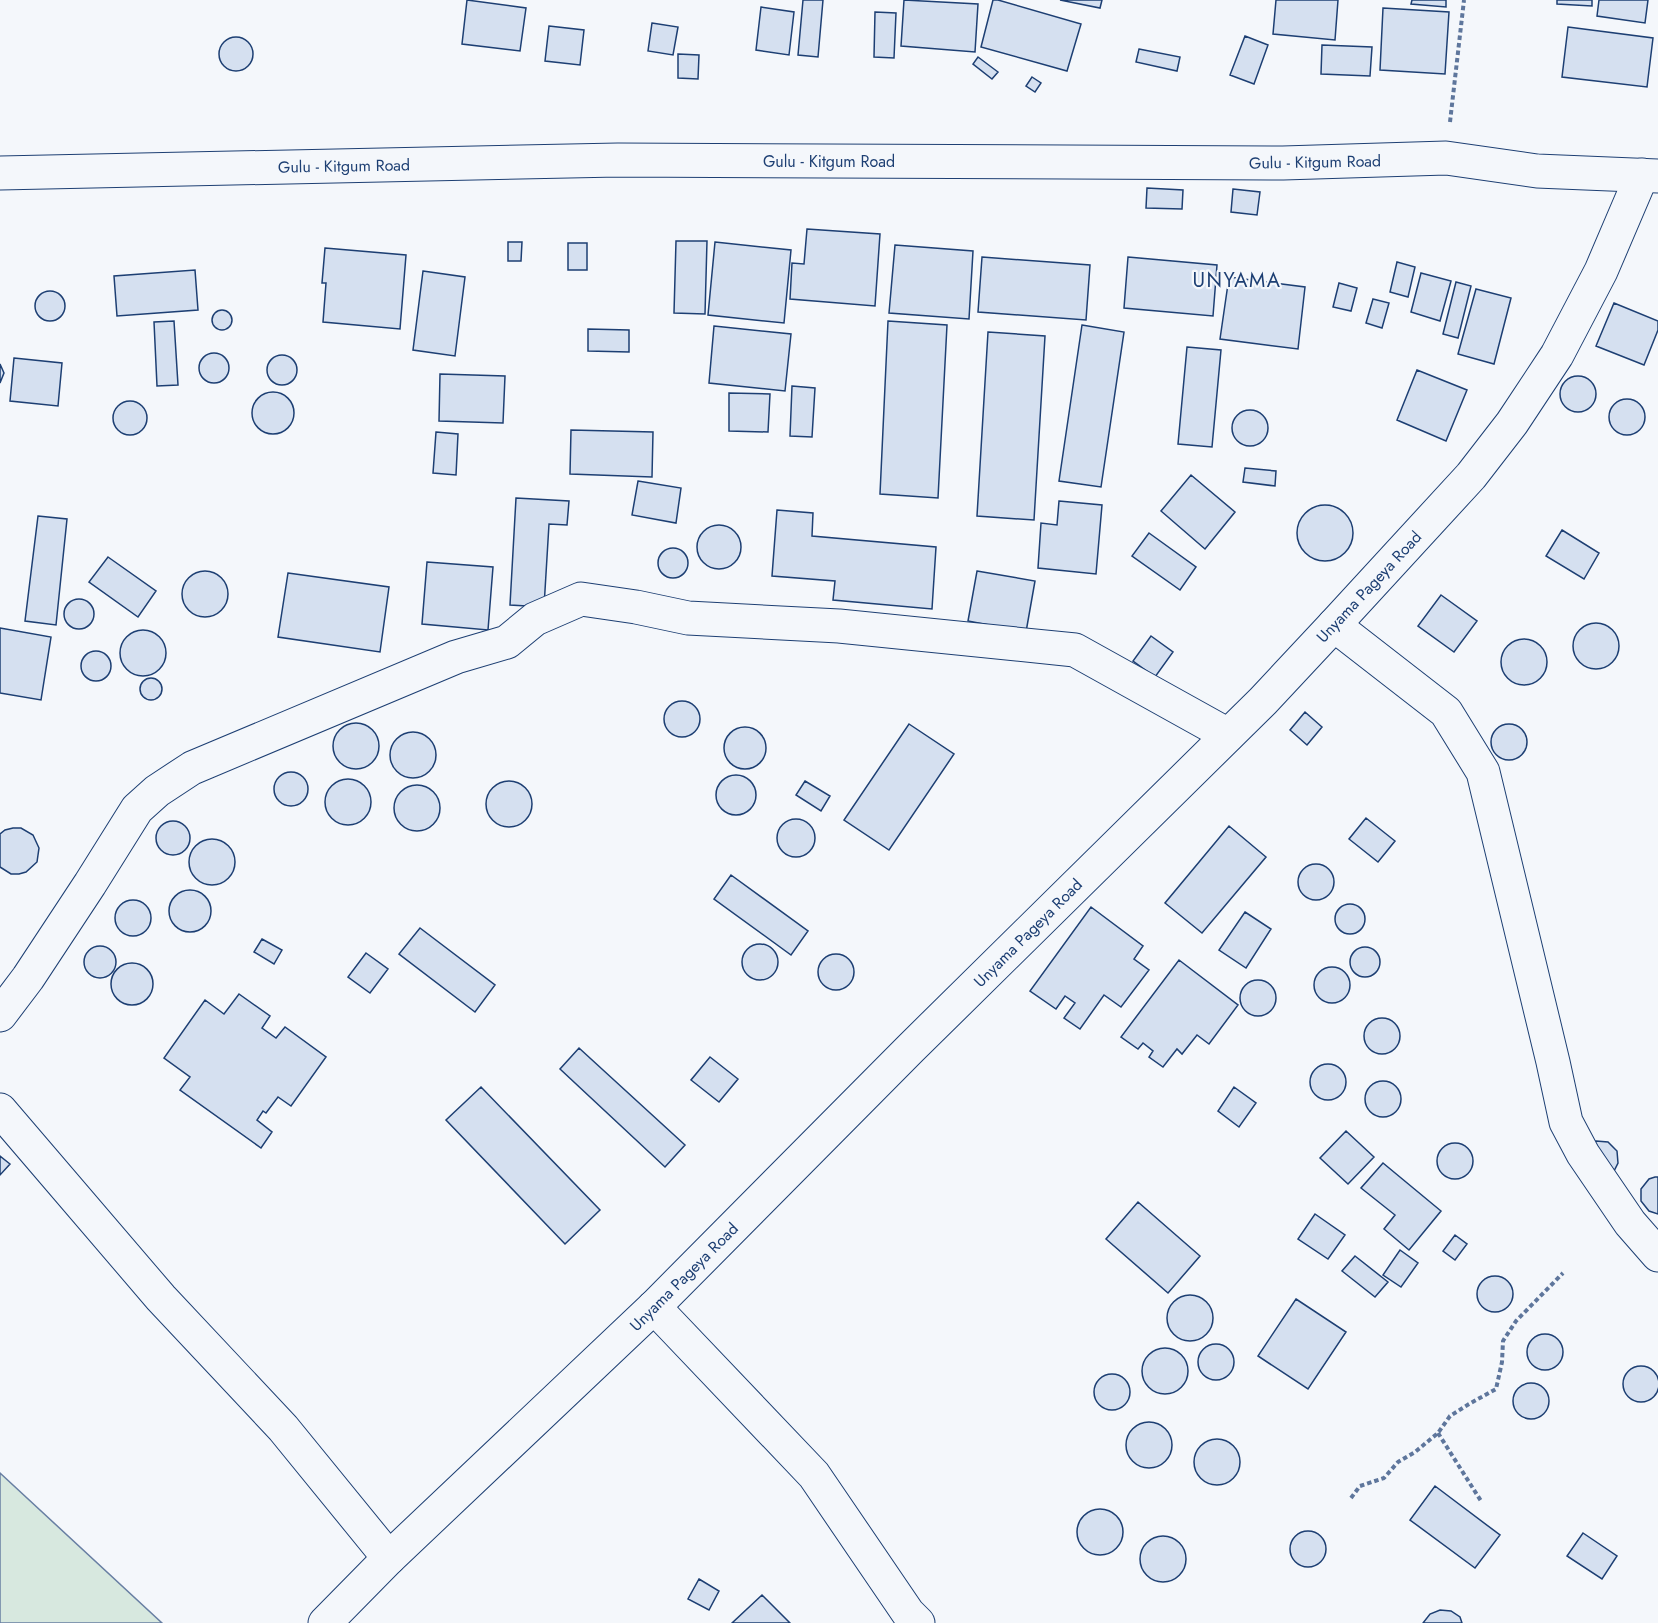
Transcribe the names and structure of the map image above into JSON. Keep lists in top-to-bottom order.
{
  "streets": {
    "street": ["Gulu - Kitgum Road", "Unyama Pageya Road"]
  },
  "crossings": [
    ["Gulu - Kitgum Road", "Unyama Pageya Road"]
  ],
  "districts": ["UNYAMA"]
}
